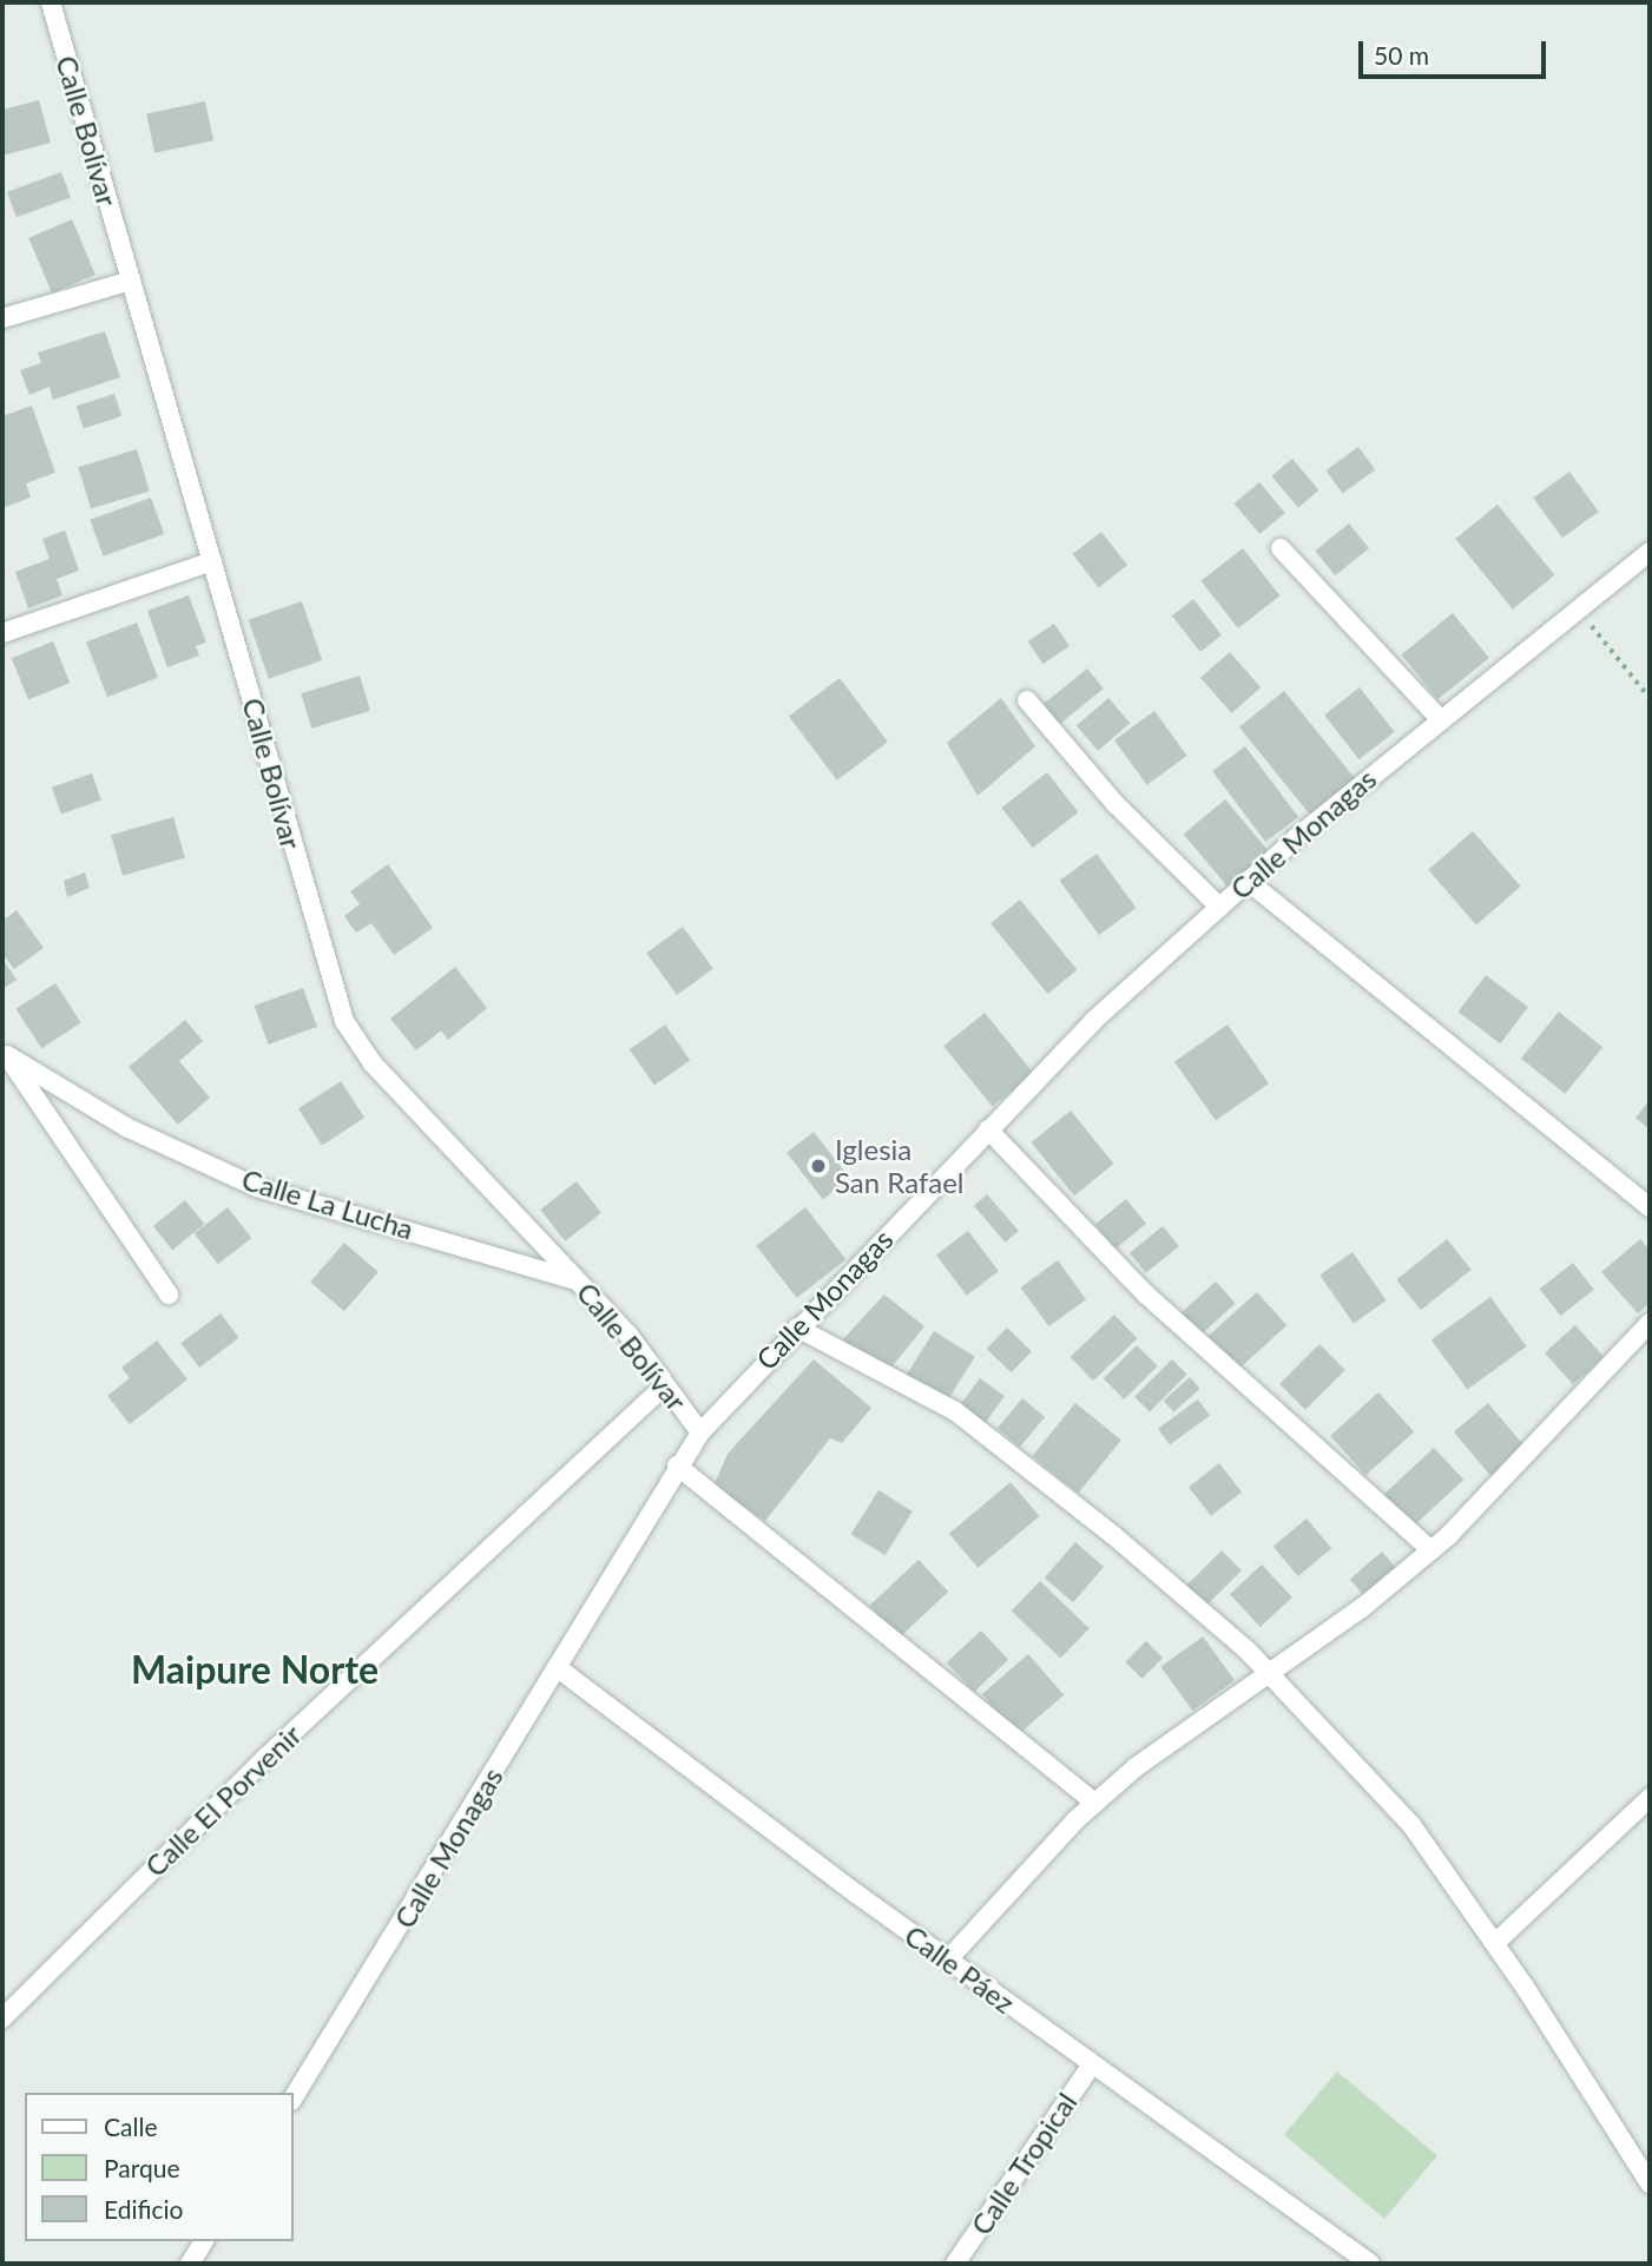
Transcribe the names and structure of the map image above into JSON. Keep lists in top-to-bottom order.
{
  "streets": {
    "street": [
      "Calle Bolívar",
      "Calle Monagas",
      "Calle La Lucha",
      "Calle El Porvenir",
      "Calle Páez",
      "Calle Tropical"
    ]
  },
  "crossings": [
    ["Calle Bolívar", "Calle Monagas"],
    ["Calle Bolívar", "Calle La Lucha"],
    ["Calle Bolívar", "Calle El Porvenir"],
    ["Calle Monagas", "Calle Páez"],
    ["Calle Páez", "Calle Tropical"]
  ],
  "districts": ["Maipure Norte"],
  "places": ["Iglesia San Rafael"],
  "legend": ["Calle", "Parque", "Edificio"],
  "scale_bar": "50 m"
}
